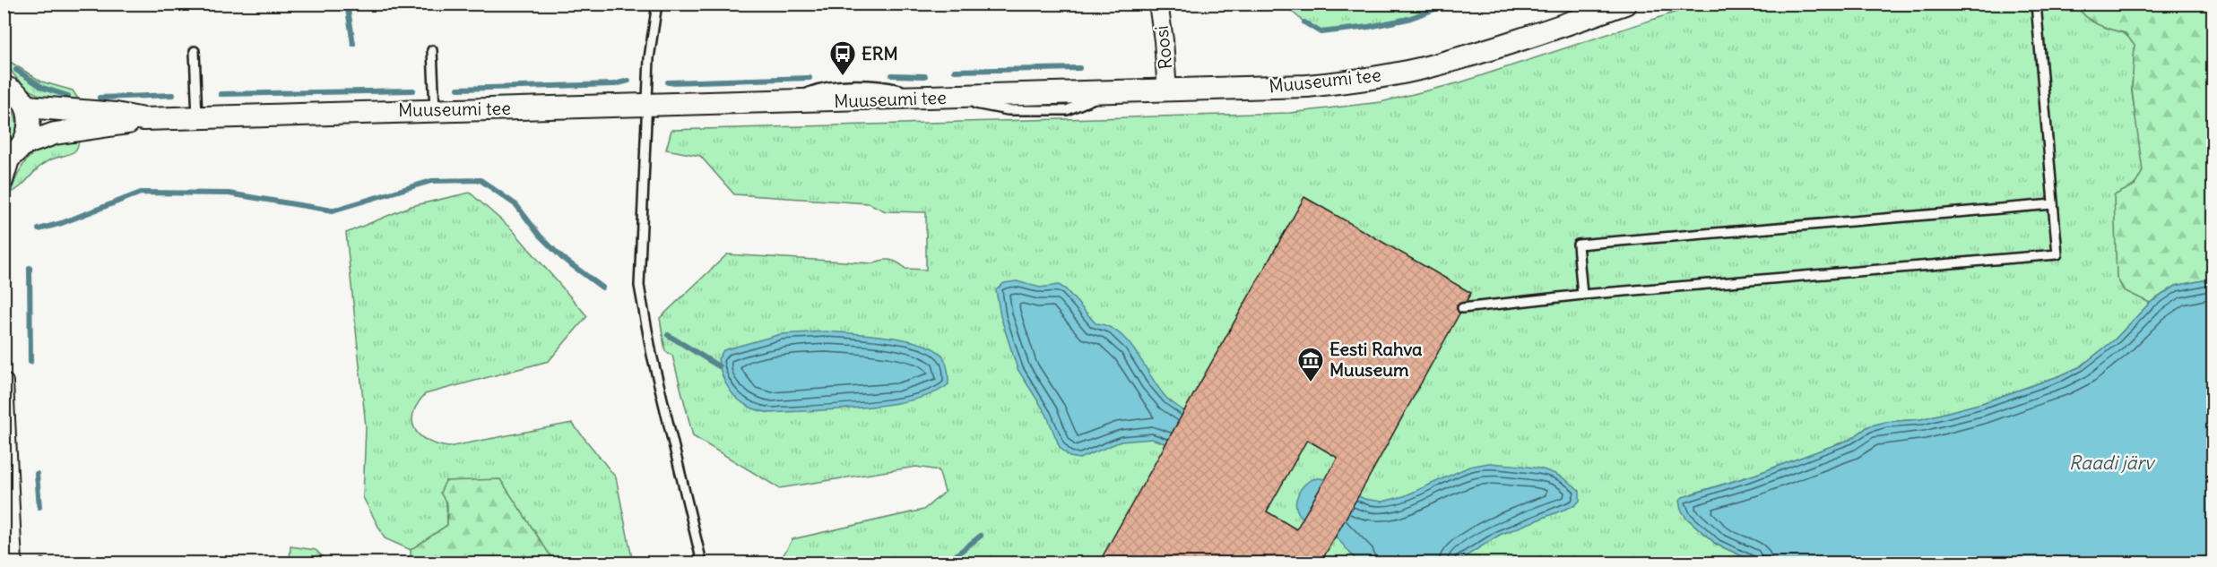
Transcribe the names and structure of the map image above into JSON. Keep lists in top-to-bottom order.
{
  "streets": {
    "street": ["Roosi", "Muuseumi tee"]
  },
  "crossings": [
    ["Roosi", "Muuseumi tee"]
  ],
  "water": ["Raadi järv"],
  "places": {
    "bus stop": ["ERM"],
    "museum": ["Eesti Rahva Muuseum"]
  }
}
